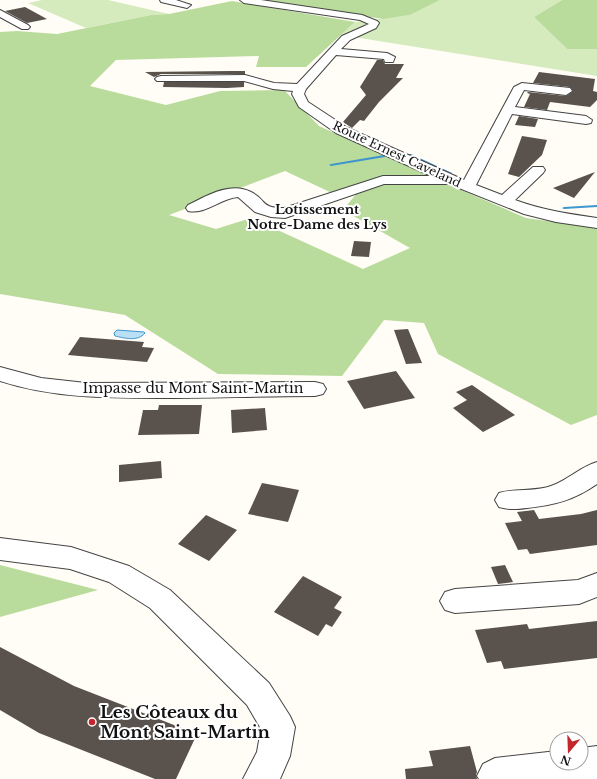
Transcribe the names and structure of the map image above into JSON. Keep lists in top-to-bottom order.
{
  "streets": {
    "street": ["Route Ernest Caveland", "Impasse du Mont Saint-Martin"]
  },
  "districts": ["Lotissement Notre-Dame des Lys"],
  "places": ["Les Côteaux du Mont Saint-Martin"],
  "north": "bottom"
}
